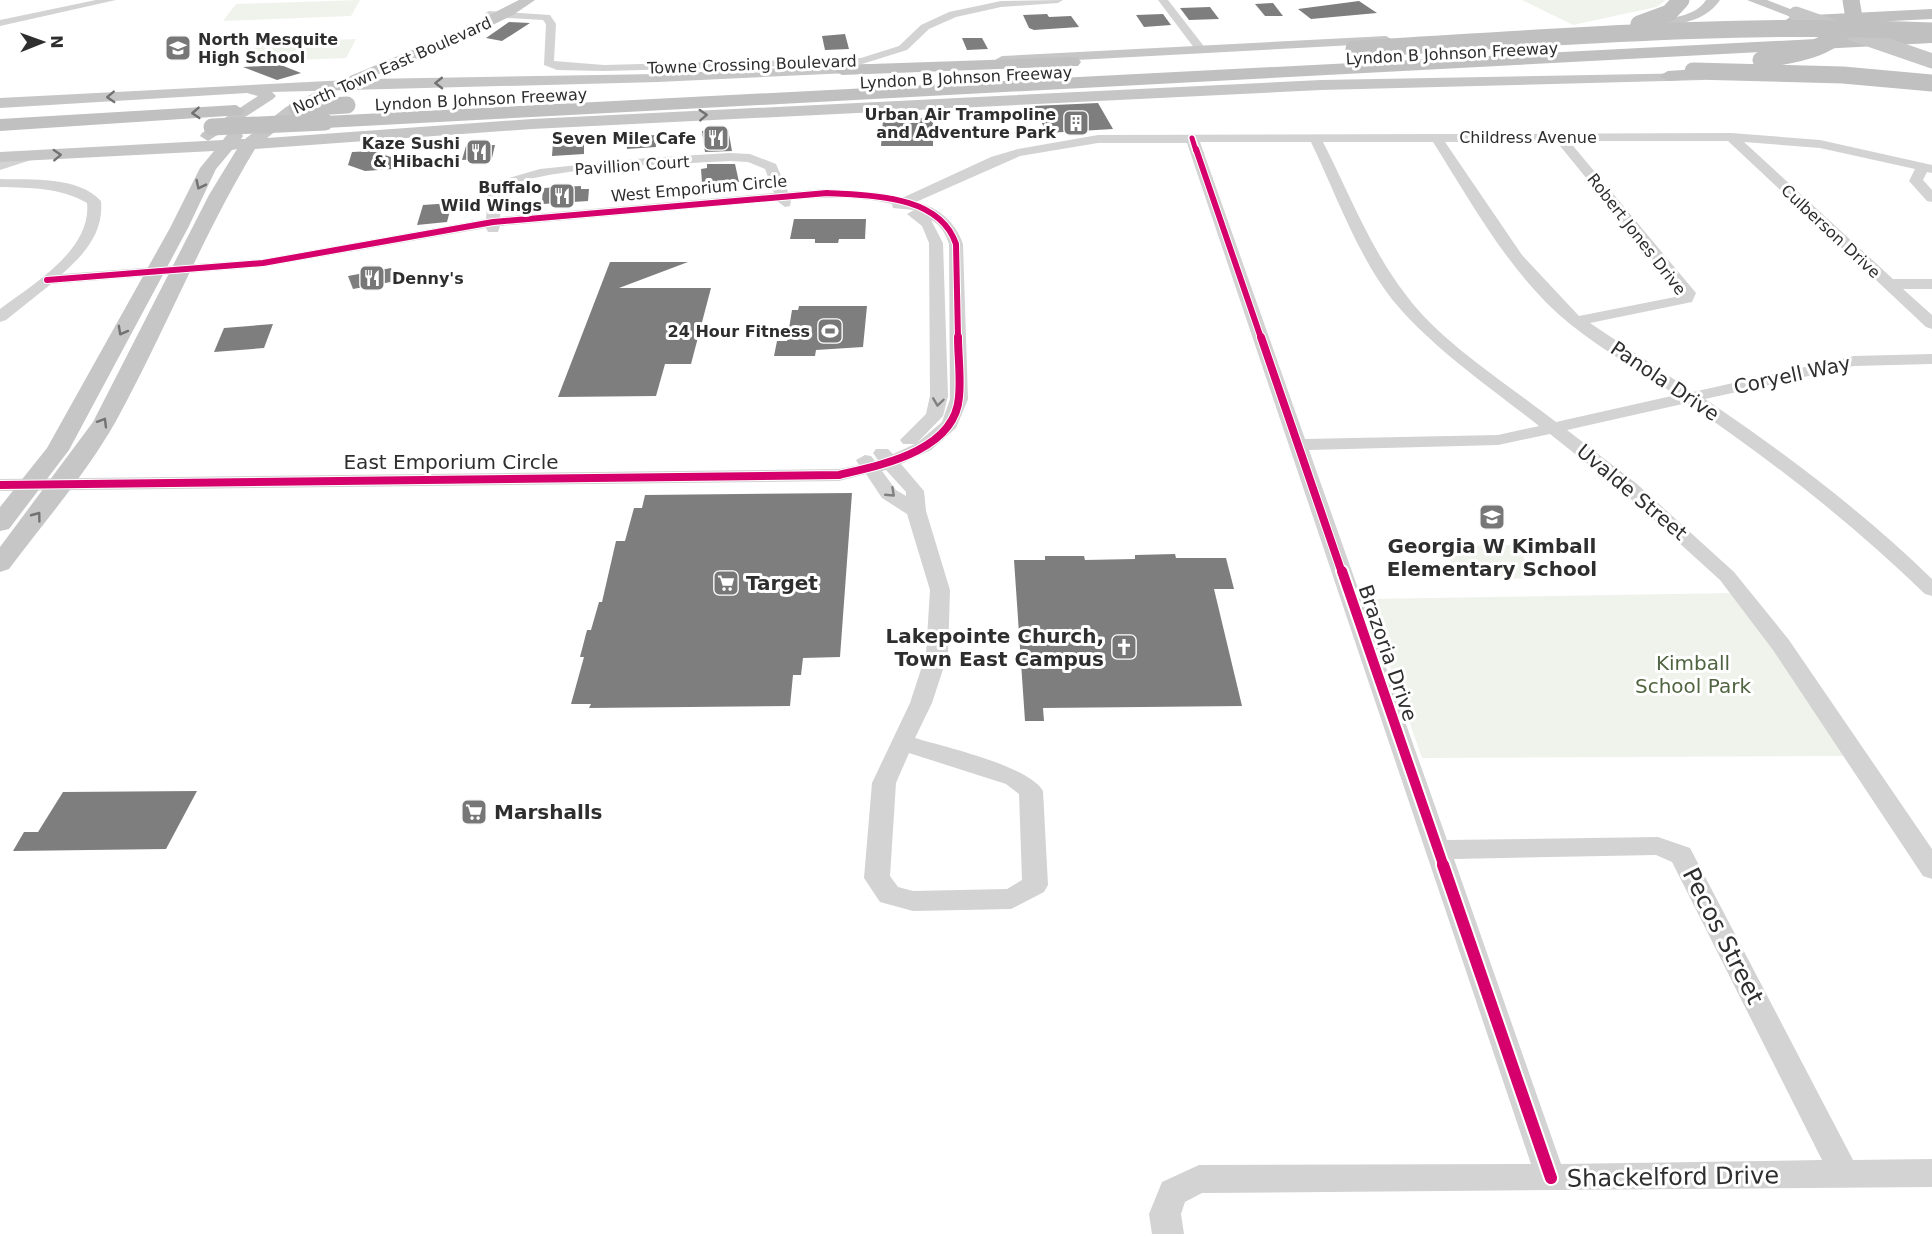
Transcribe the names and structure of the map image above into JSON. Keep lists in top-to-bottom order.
{
  "streets": {
    "highway": ["Lyndon B Johnson Freeway"],
    "main road": ["North Town East Boulevard"],
    "street": [
      "Towne Crossing Boulevard",
      "Childress Avenue",
      "Pavillion Court",
      "West Emporium Circle",
      "Culberson Drive",
      "Robert Jones Drive",
      "Coryell Way",
      "Panola Drive",
      "East Emporium Circle",
      "Uvalde Street",
      "Brazoria Drive",
      "Pecos Street",
      "Shackelford Drive"
    ]
  },
  "crossings": [
    ["Lyndon B Johnson Freeway", "North Town East Boulevard"],
    ["Towne Crossing Boulevard", "North Town East Boulevard"],
    ["North Town East Boulevard", "West Emporium Circle"],
    ["North Town East Boulevard", "East Emporium Circle"],
    ["Childress Avenue", "West Emporium Circle"],
    ["Childress Avenue", "Culberson Drive"],
    ["Childress Avenue", "Robert Jones Drive"],
    ["Childress Avenue", "Panola Drive"],
    ["Childress Avenue", "Uvalde Street"],
    ["Childress Avenue", "Brazoria Drive"],
    ["Pavillion Court", "West Emporium Circle"],
    ["West Emporium Circle", "East Emporium Circle"],
    ["Robert Jones Drive", "Panola Drive"],
    ["Coryell Way", "Panola Drive"],
    ["Coryell Way", "Uvalde Street"],
    ["Coryell Way", "Brazoria Drive"],
    ["Brazoria Drive", "Pecos Street"],
    ["Brazoria Drive", "Shackelford Drive"],
    ["Pecos Street", "Shackelford Drive"]
  ],
  "parks": ["Kimball School Park"],
  "places": {
    "school or university": ["North Mesquite High School", "Georgia W Kimball Elementary School"],
    "building": ["Urban Air Trampoline and Adventure Park"],
    "restaurant": [
      "Seven Mile Cafe",
      "Kaze Sushi & Hibachi",
      "Buffalo Wild Wings",
      "Denny's"
    ],
    "sports": ["24 Hour Fitness"],
    "supermarket": ["Target", "Marshalls"],
    "church": ["Lakepointe Church, Town East Campus"]
  },
  "north": "right"
}
